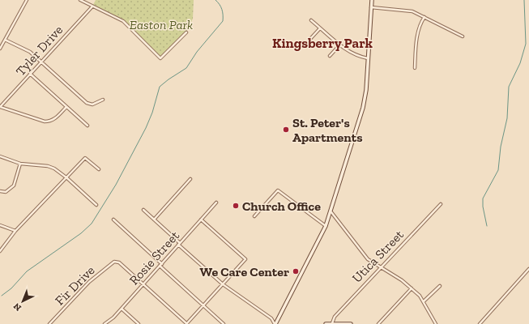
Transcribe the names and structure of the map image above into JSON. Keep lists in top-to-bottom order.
{
  "streets": {
    "street": [
      "Tyler Drive",
      "Utica Street",
      "Rosie Street",
      "Fir Drive"
    ]
  },
  "crossings": [
    ["Rosie Street", "Fir Drive"]
  ],
  "districts": ["Kingsberry Park"],
  "parks": ["Easton Park"],
  "places": ["St. Peter's Apartments", "Church Office", "We Care Center"],
  "north": "bottom left"
}
